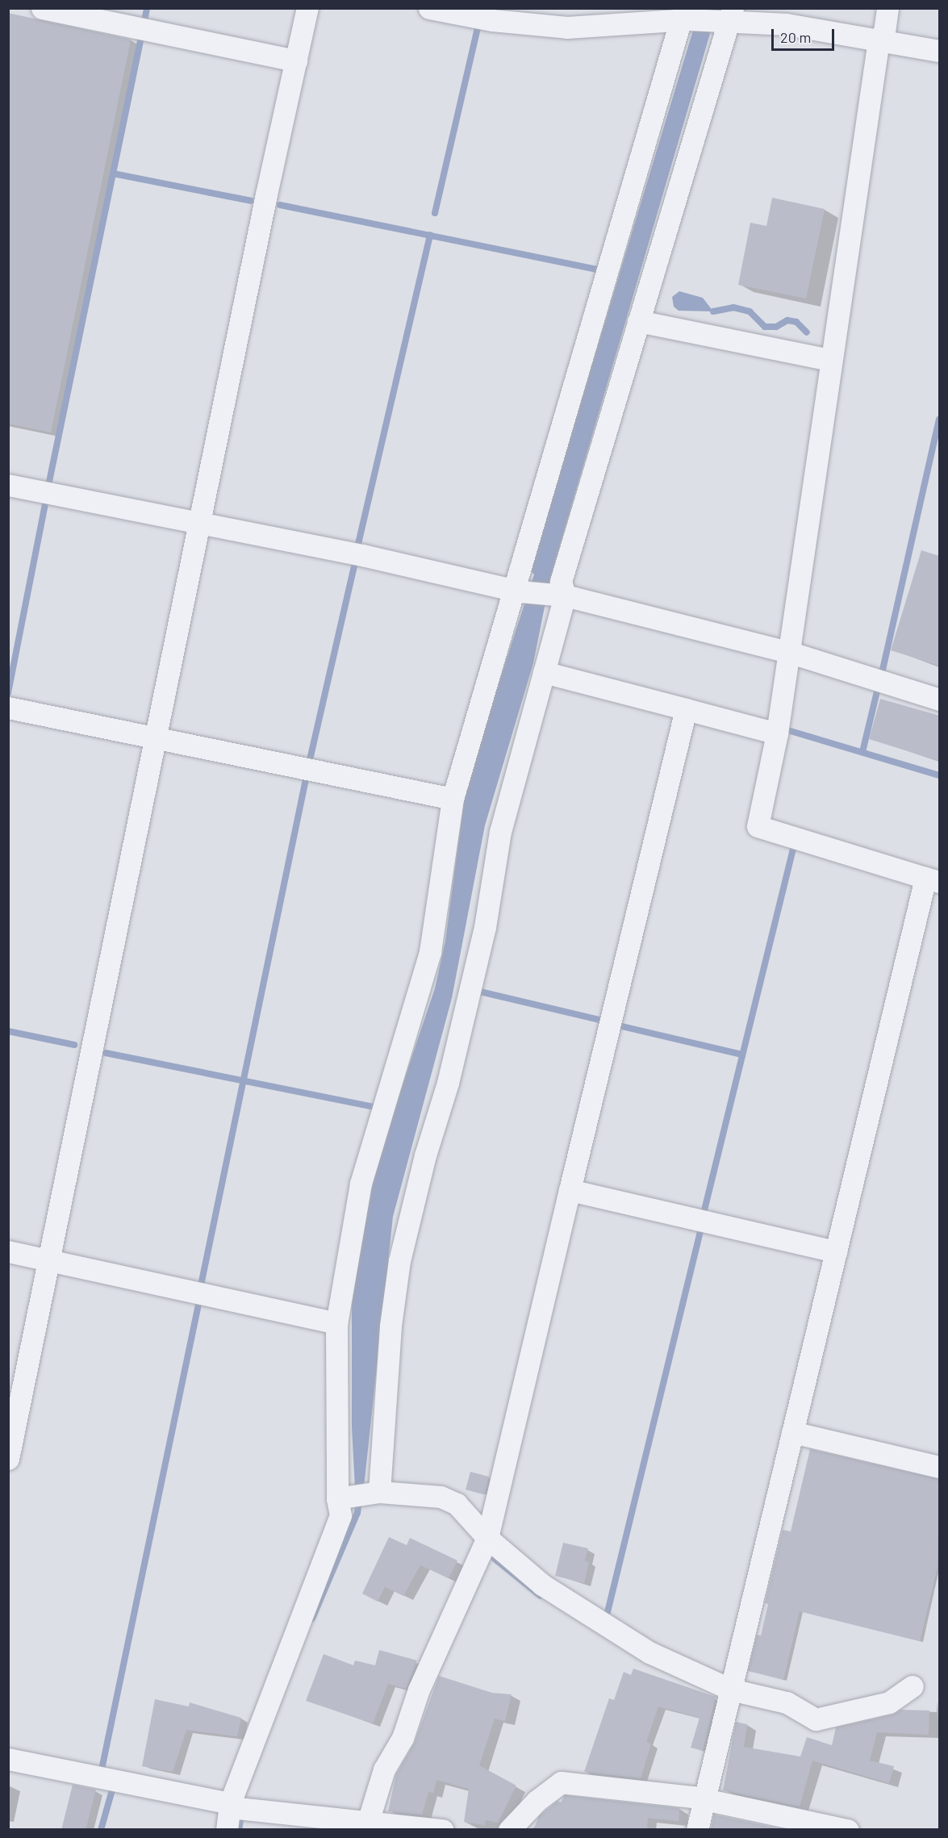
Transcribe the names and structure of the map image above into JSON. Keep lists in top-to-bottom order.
{
  "scale_bar": "20 m"
}
